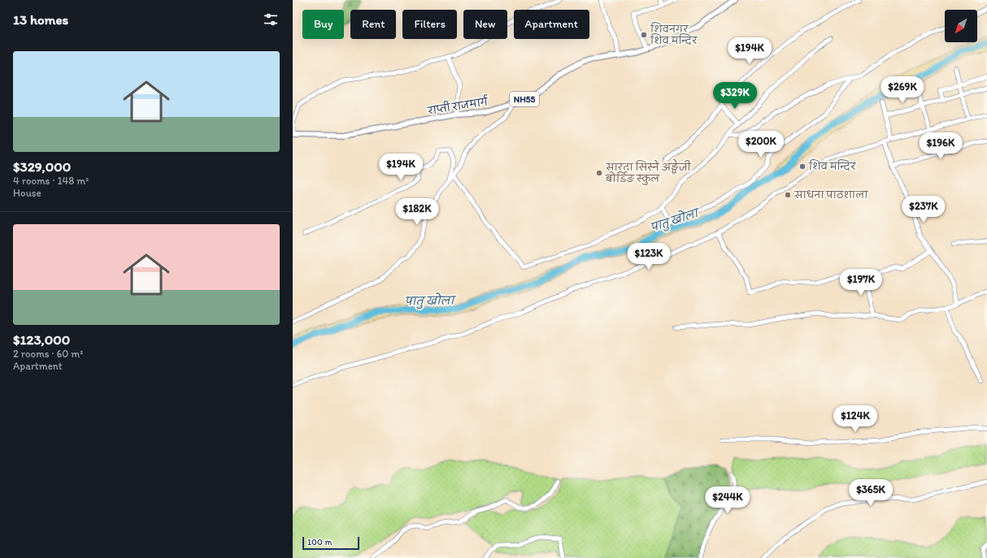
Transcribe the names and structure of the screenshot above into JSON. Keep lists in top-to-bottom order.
{
  "streets": {
    "main road": ["NH55", "राप्ती राजमार्ग"]
  },
  "water": ["पातु खोला"],
  "places": [
    "शिवनगर शिव मन्दिर",
    "शिव मन्दिर",
    "सारदा सिस्ने अङ्ग्रेजी बोर्डिङ स्कुल",
    "साधना पाठशाला"
  ],
  "scale_bar": "100 m",
  "north": "bottom left",
  "page": {
    "heading": "13 homes",
    "chip": [
      "Buy",
      "Rent",
      "Filters",
      "New",
      "Apartment"
    ],
    "price": [
      "$194K",
      "$269K",
      "$329K",
      "$200K",
      "$196K",
      "$194K",
      "$237K",
      "$182K",
      "$123K",
      "$197K",
      "$124K",
      "$365K",
      "$244K"
    ],
    "list": [
      {
        "name": "$329,000",
        "note": "4 rooms · 148 m² · House"
      },
      {
        "name": "$123,000",
        "note": "2 rooms · 60 m² · Apartment"
      }
    ],
    "scale": "100 m"
  }
}
